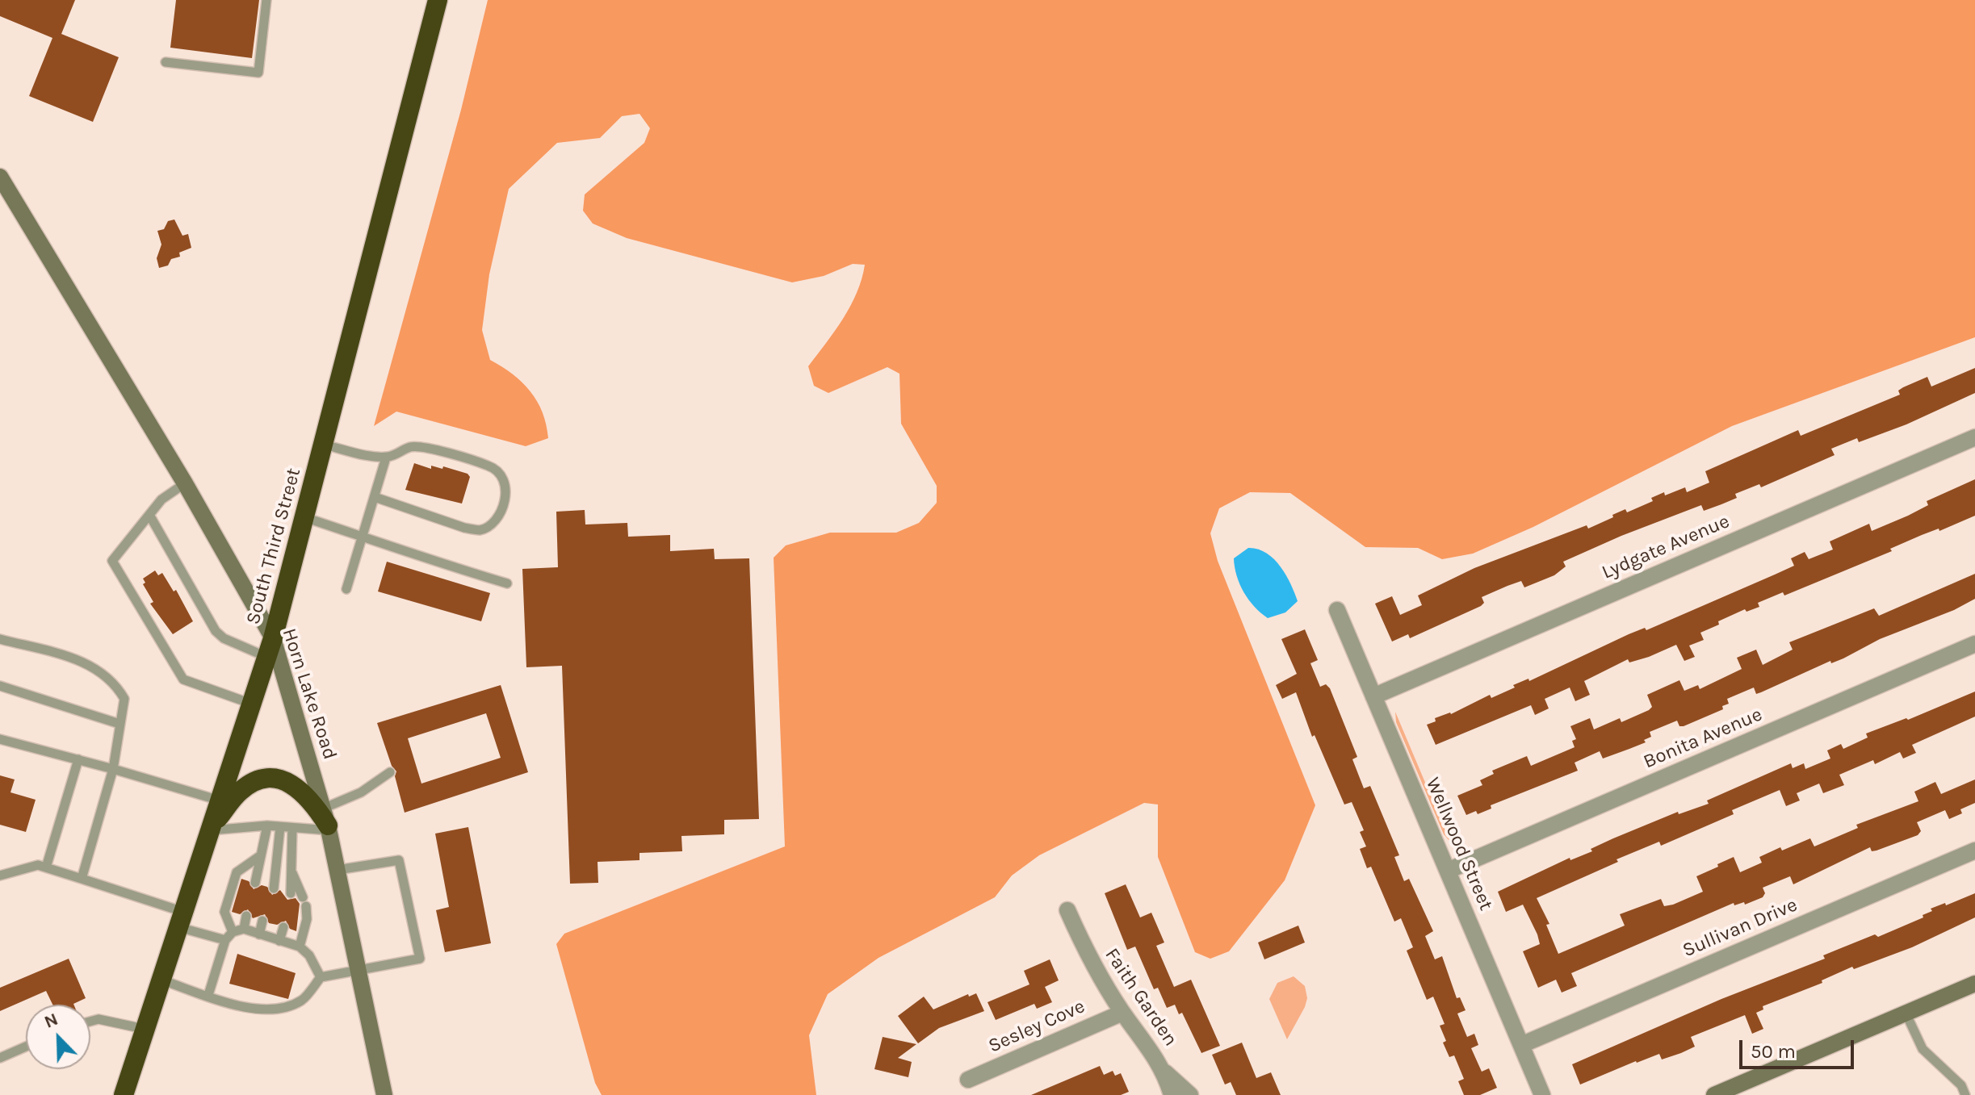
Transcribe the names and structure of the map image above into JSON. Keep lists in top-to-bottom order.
{
  "streets": {
    "highway": ["South Third Street"],
    "main road": ["Horn Lake Road"],
    "street": [
      "Lydgate Avenue",
      "Bonita Avenue",
      "Wellwood Street",
      "Sullivan Drive",
      "Faith Garden",
      "Sesley Cove"
    ]
  },
  "crossings": [
    ["South Third Street", "Horn Lake Road"],
    ["Lydgate Avenue", "Wellwood Street"],
    ["Bonita Avenue", "Wellwood Street"],
    ["Wellwood Street", "Sullivan Drive"],
    ["Faith Garden", "Sesley Cove"]
  ],
  "scale_bar": "50 m",
  "north": "top left"
}
